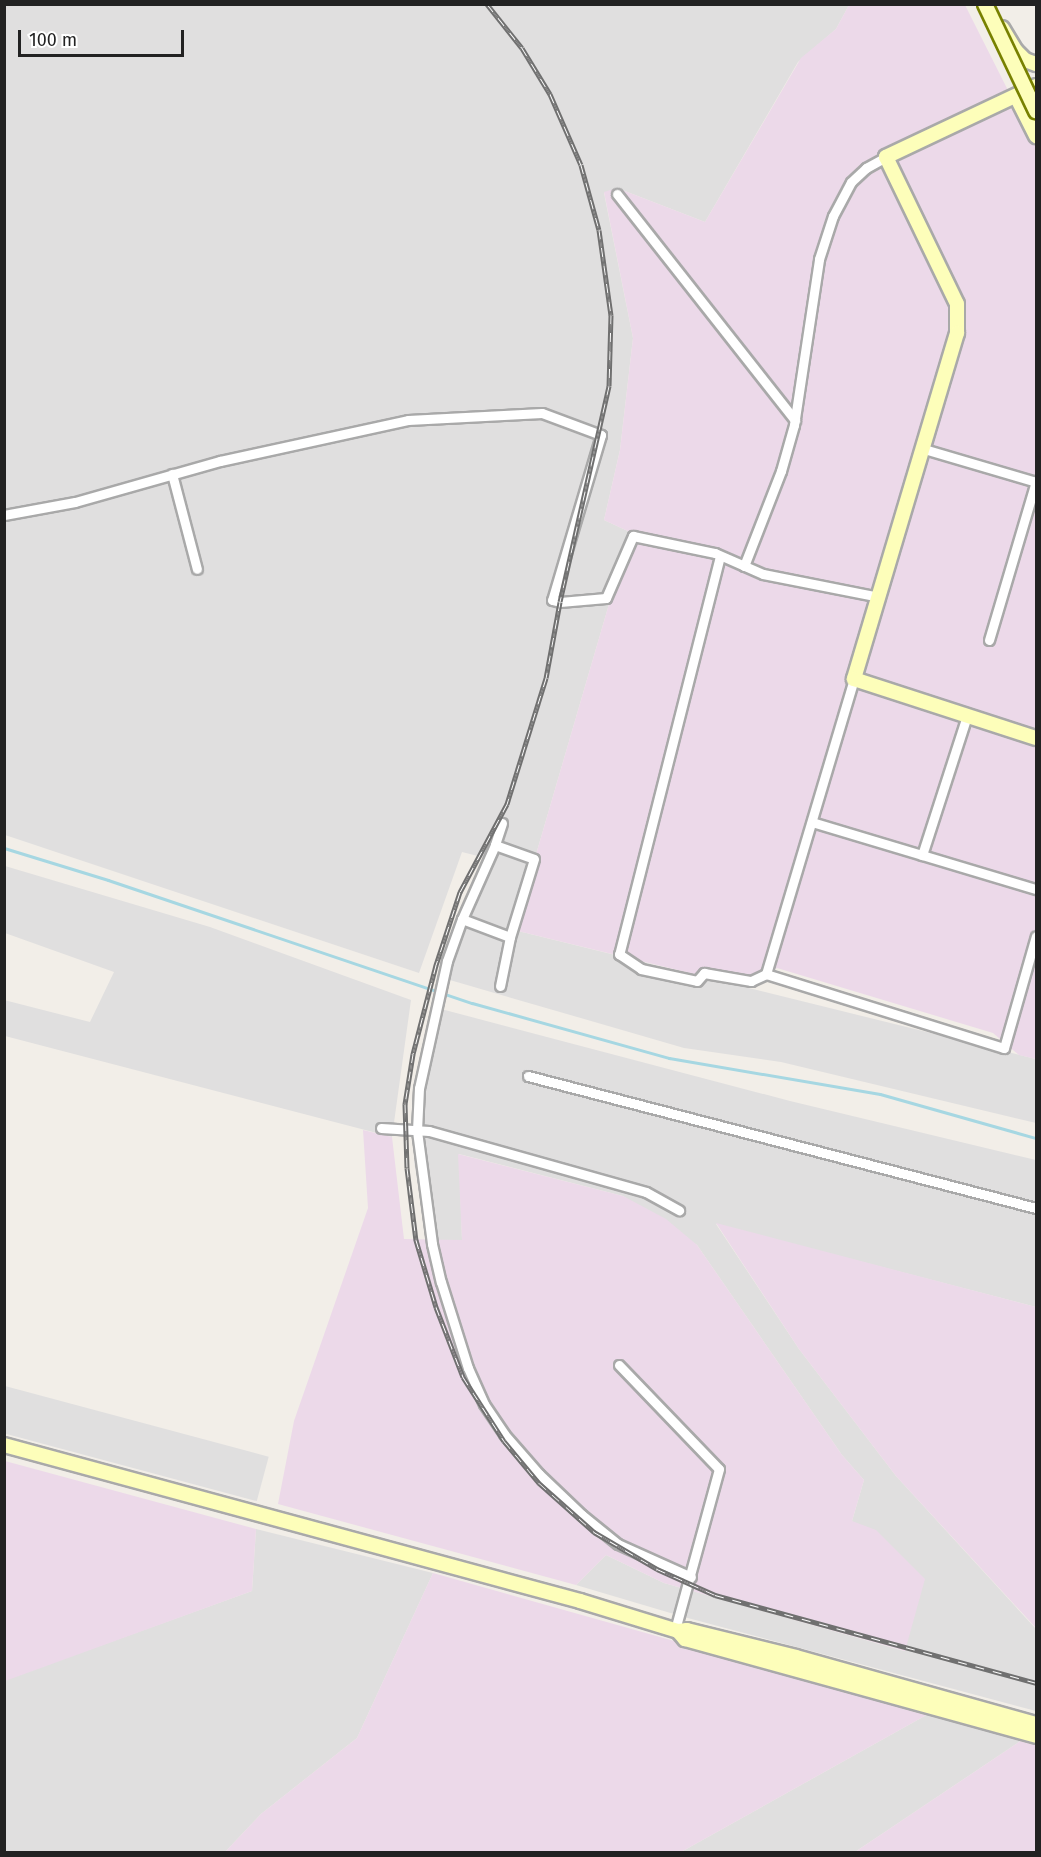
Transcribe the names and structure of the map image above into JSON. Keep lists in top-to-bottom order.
{
  "scale_bar": "100 m"
}
